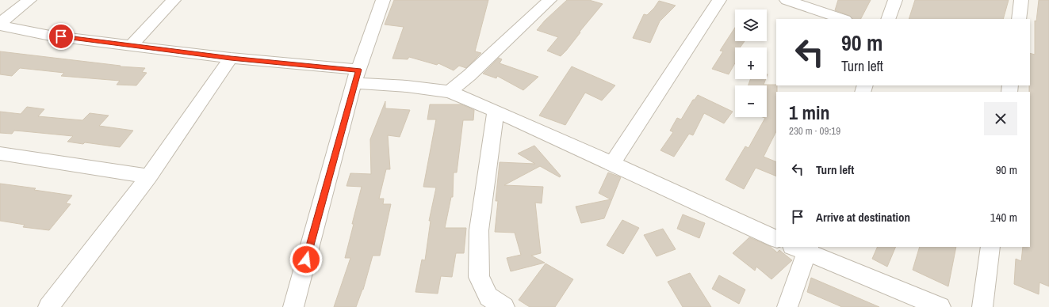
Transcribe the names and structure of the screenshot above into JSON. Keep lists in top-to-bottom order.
{
  "page": {
    "map_buttons": ["+", "−"],
    "turn": ["90 m", "Turn left"],
    "heading": ["1 min", "230 m · 09:19"],
    "list": [
      {
        "name": "Turn left",
        "value": "90 m"
      },
      {
        "name": "Arrive at destination",
        "value": "140 m"
      }
    ]
  }
}
